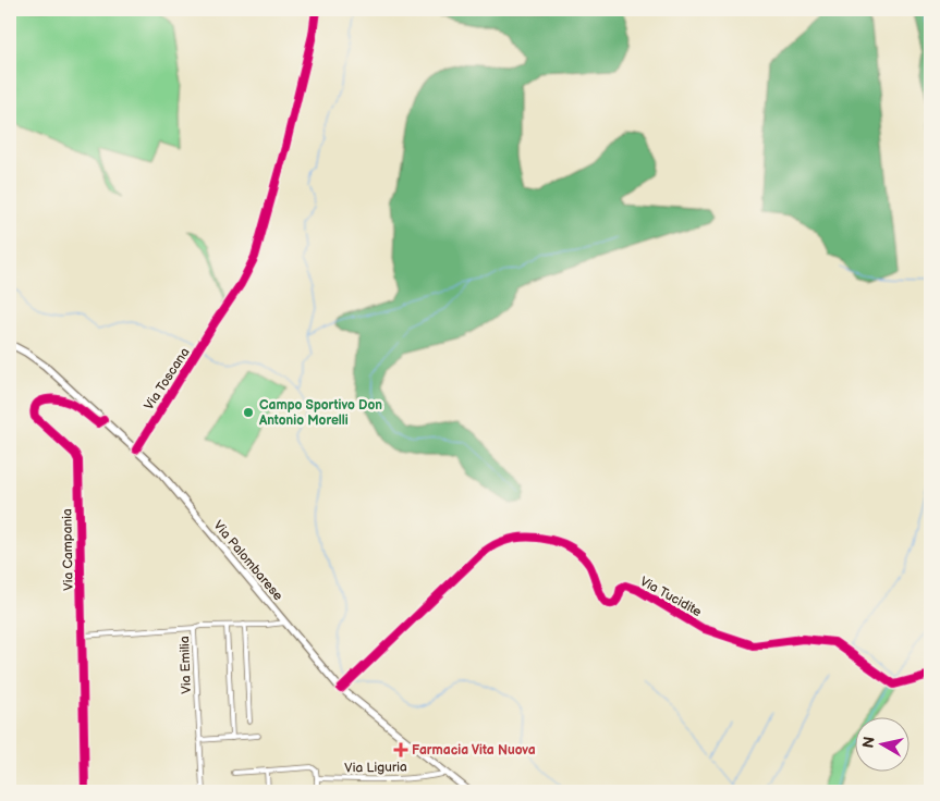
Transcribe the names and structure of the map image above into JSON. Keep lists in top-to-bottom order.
{
  "streets": {
    "main road": ["Via Palombarese"],
    "street": [
      "Via Toscana",
      "Via Campania",
      "Via Tucidite",
      "Via Emilia",
      "Via Liguria"
    ]
  },
  "crossings": [
    ["Via Toscana", "Via Palombarese"],
    ["Via Campania", "Via Palombarese"],
    ["Via Palombarese", "Via Tucidite"],
    ["Via Palombarese", "Via Emilia"],
    ["Via Palombarese", "Via Liguria"]
  ],
  "places": {
    "other": ["Campo Sportivo Don Antonio Morelli"],
    "health": ["Farmacia Vita Nuova"]
  },
  "north": "left"
}
